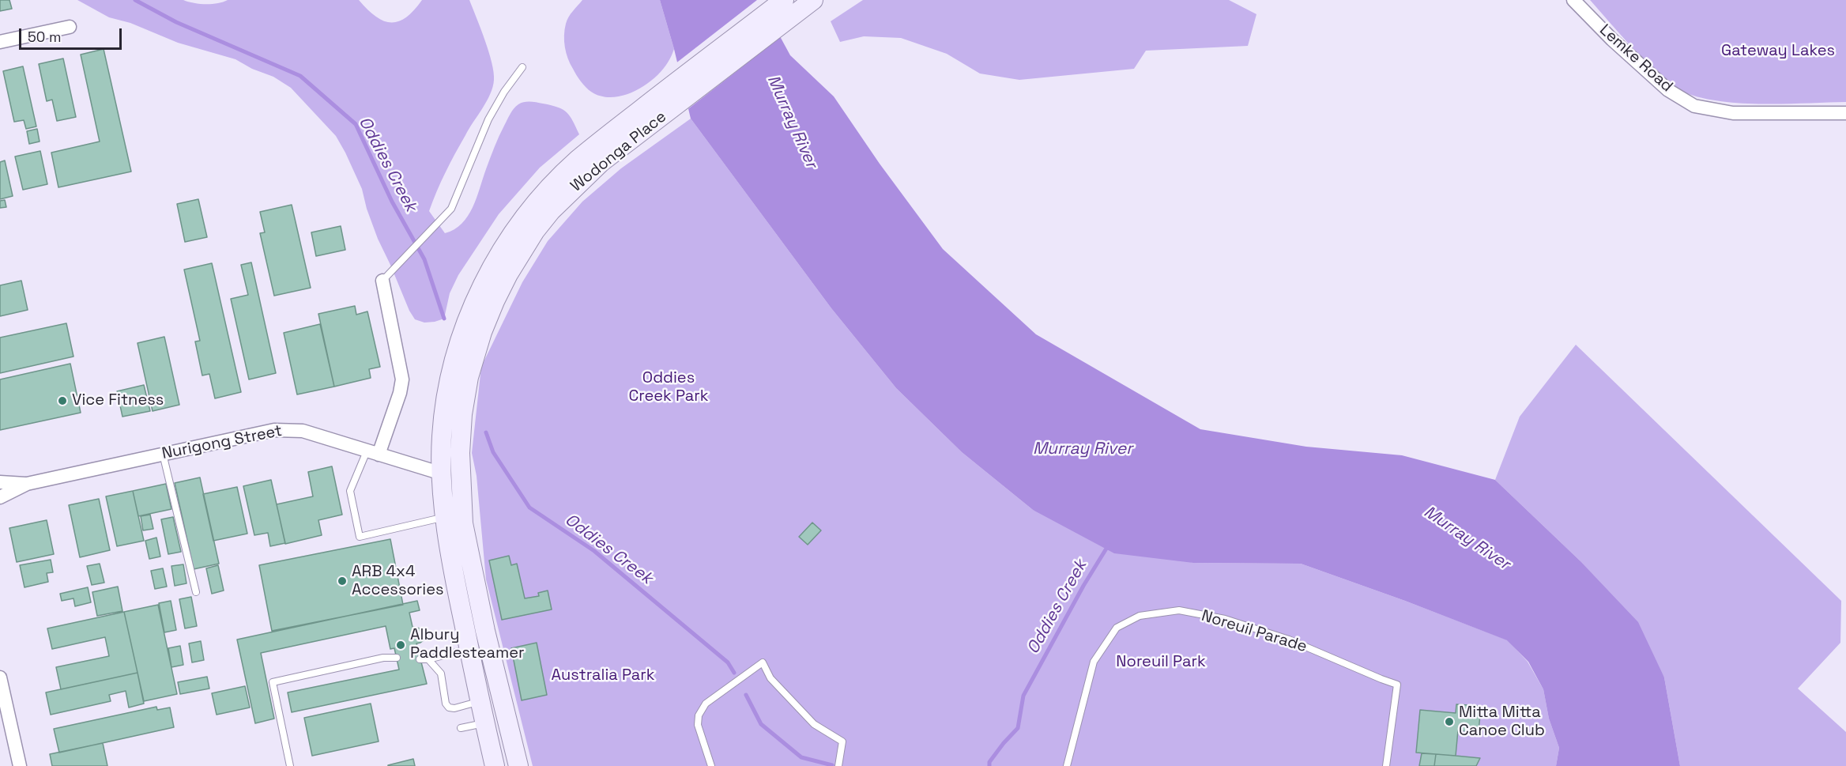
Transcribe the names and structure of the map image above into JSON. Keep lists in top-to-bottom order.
{
  "streets": {
    "main road": ["Wodonga Place"],
    "street": ["Lemke Road", "Nurigong Street"],
    "lane": ["Noreuil Parade"]
  },
  "crossings": [
    ["Wodonga Place", "Nurigong Street"]
  ],
  "water": ["Murray River", "Oddies Creek"],
  "parks": [
    "Gateway Lakes",
    "Oddies Creek Park",
    "Noreuil Park",
    "Australia Park"
  ],
  "places": [
    "Vice Fitness",
    "ARB 4x4 Accessories",
    "Albury Paddlesteamer",
    "Mitta Mitta Canoe Club"
  ],
  "scale_bar": "50 m"
}
